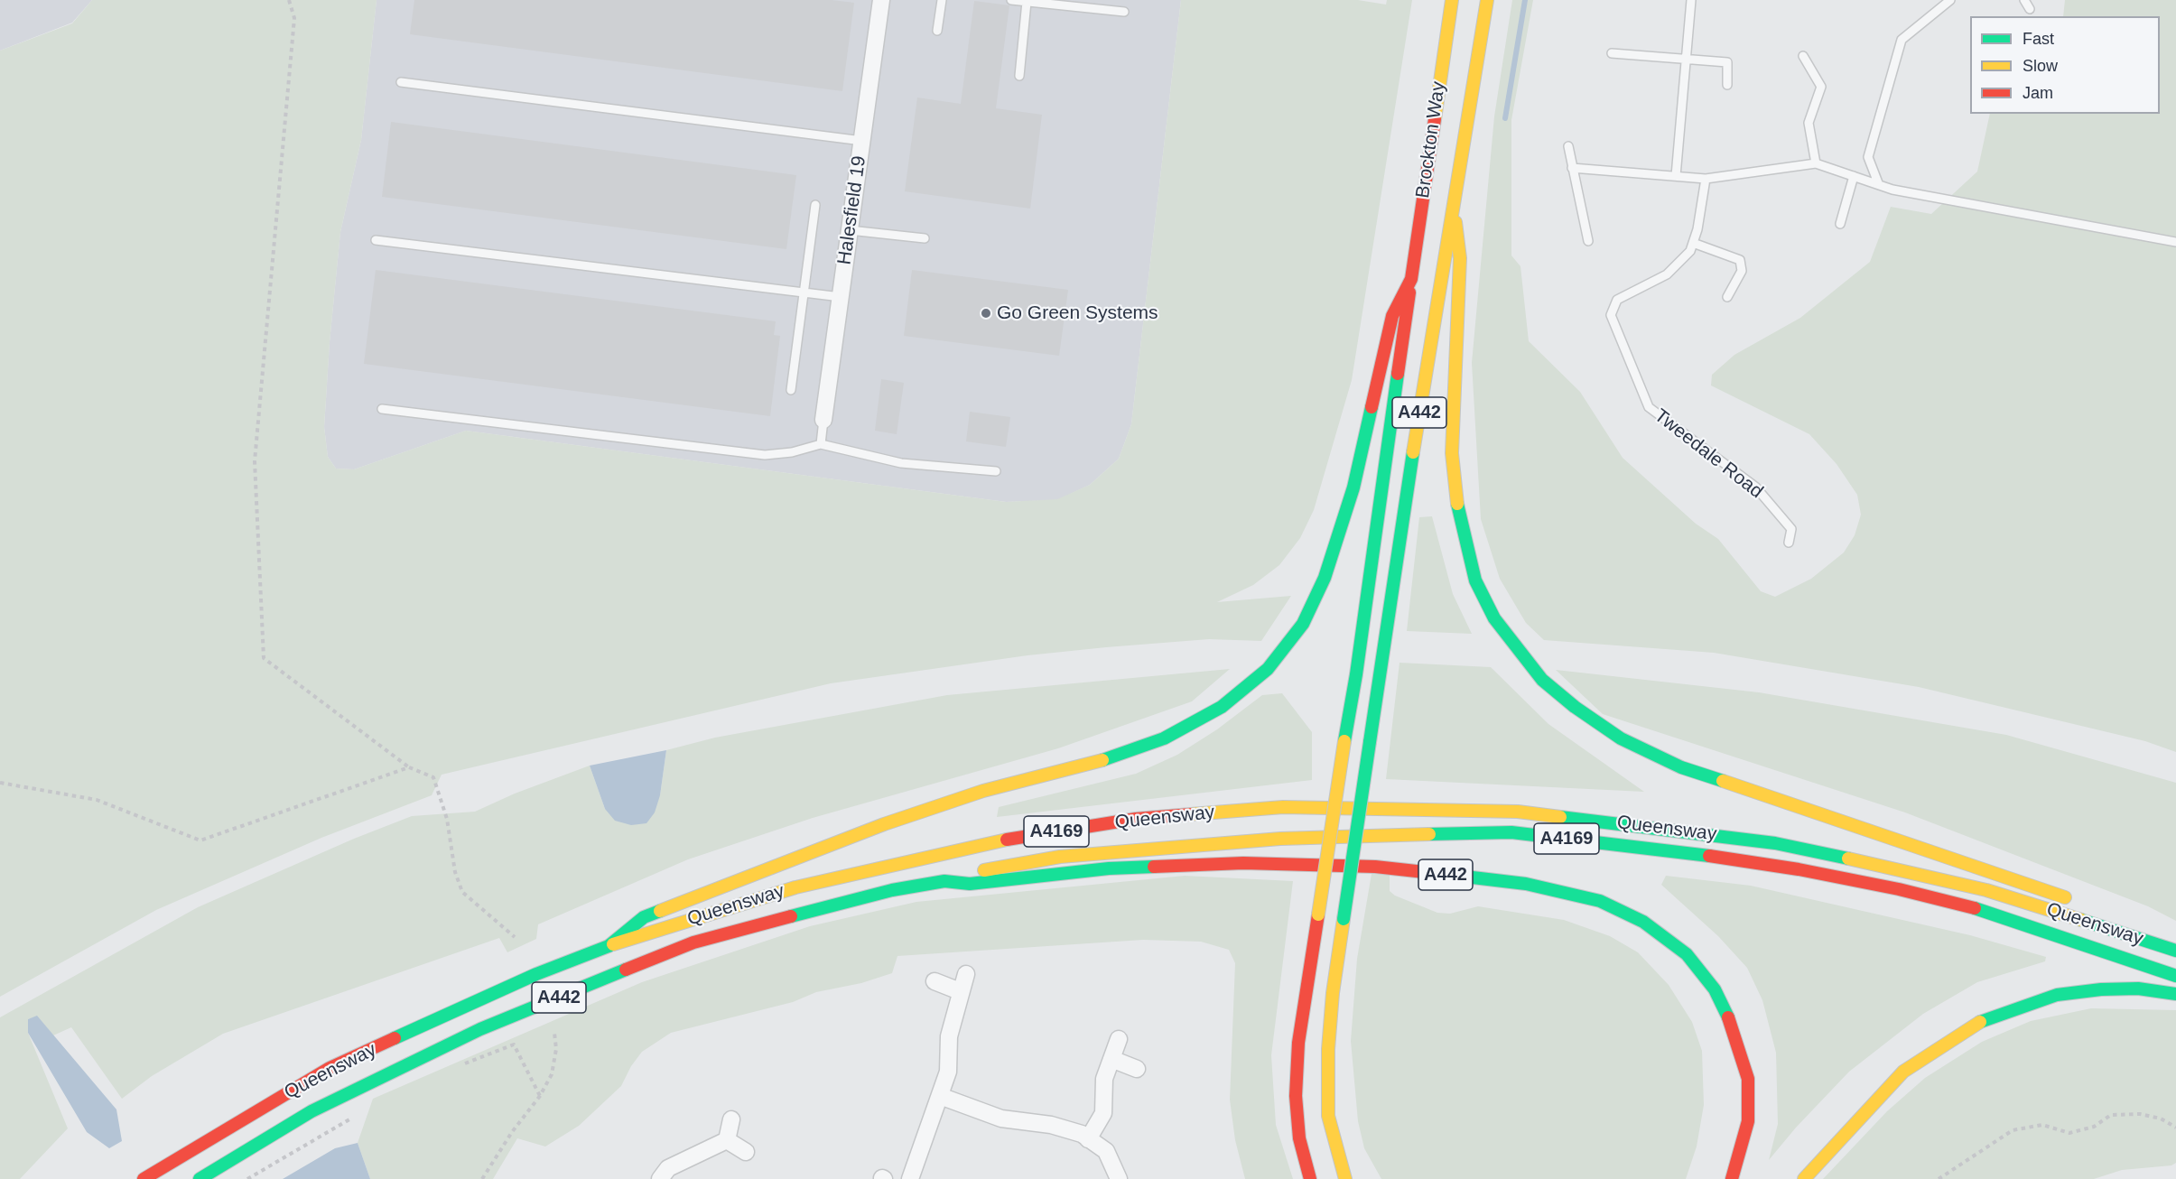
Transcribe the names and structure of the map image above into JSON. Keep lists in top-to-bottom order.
{
  "streets": {
    "main road": [
      "Brockton Way",
      "A442",
      "Queensway",
      "A4169"
    ],
    "street": ["Halesfield 19"],
    "lane": ["Tweedale Road"]
  },
  "crossings": [
    ["Brockton Way", "A442"],
    ["A442", "Queensway"]
  ],
  "places": ["Go Green Systems"],
  "legend": ["Fast", "Slow", "Jam"]
}
